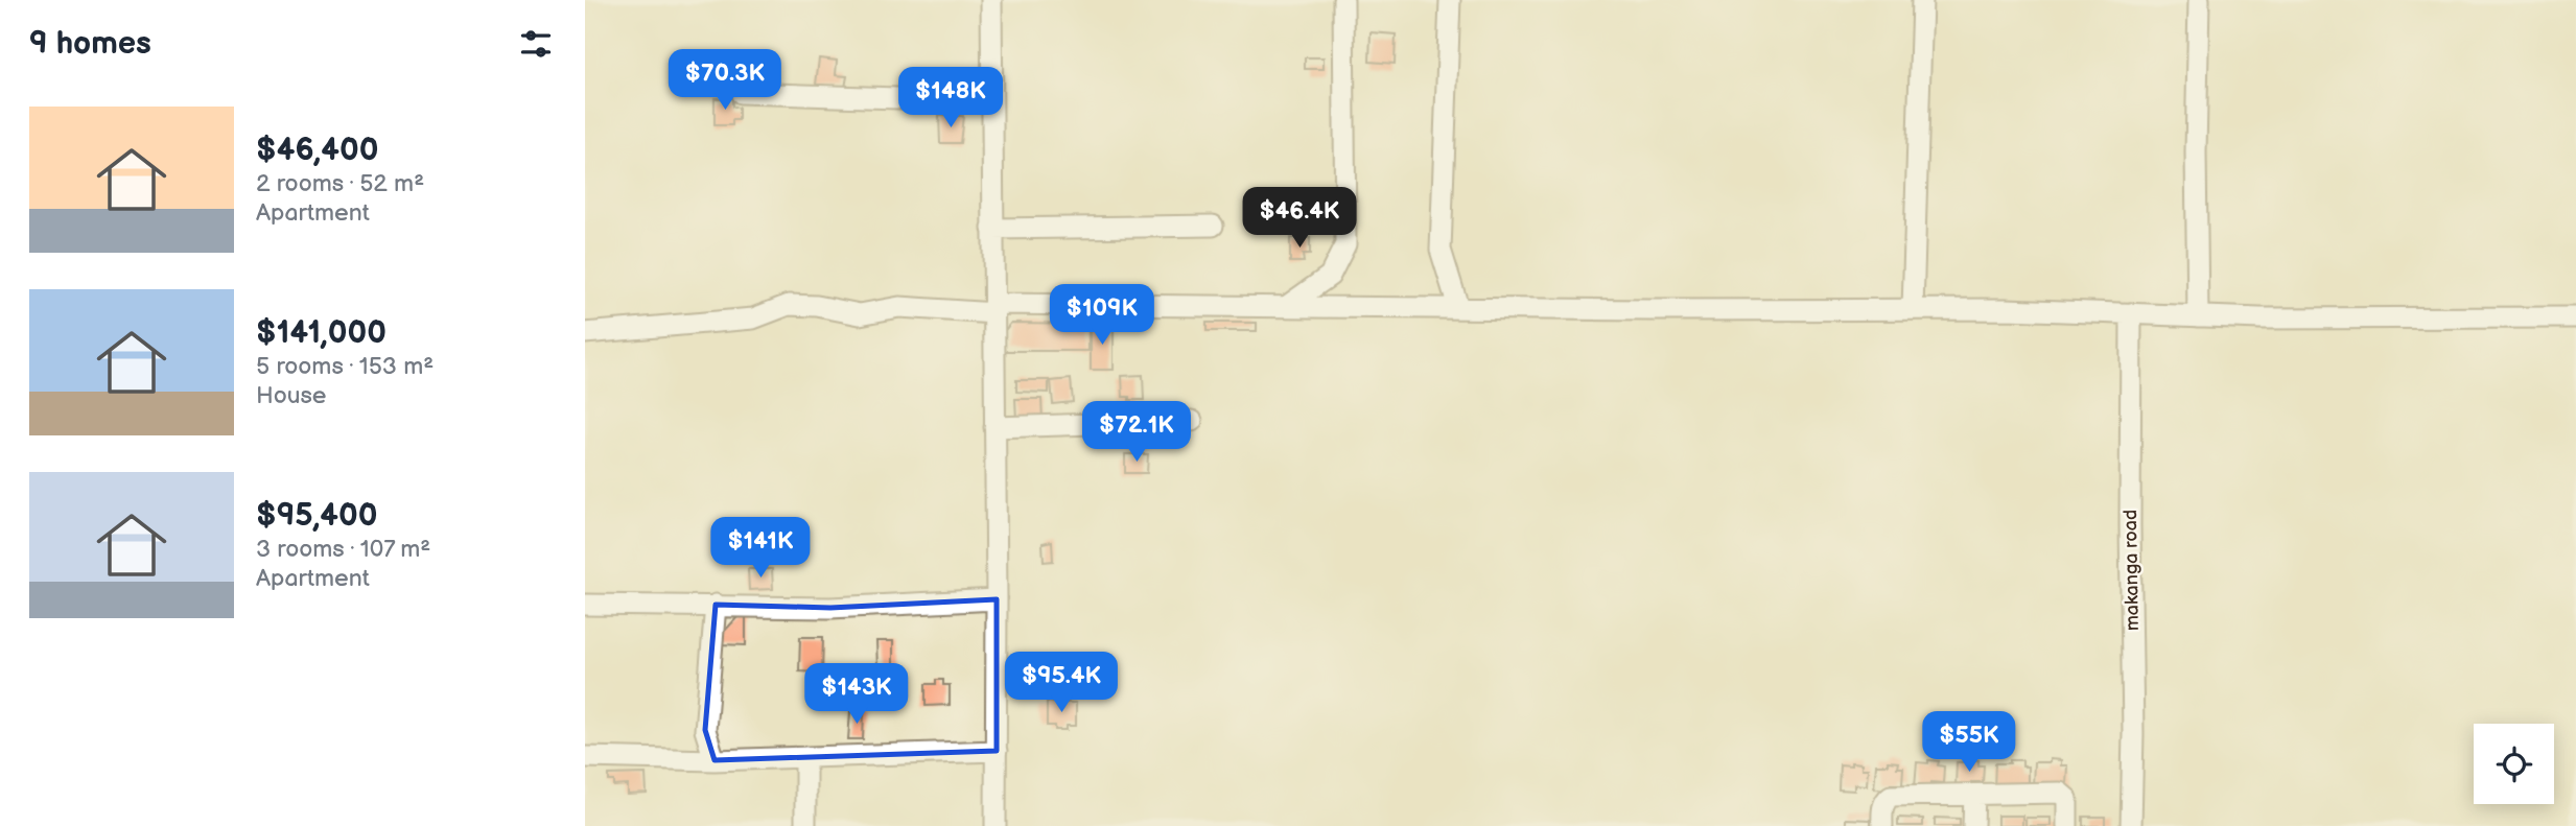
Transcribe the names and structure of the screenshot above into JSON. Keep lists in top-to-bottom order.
{
  "streets": {
    "street": ["makanga road"]
  },
  "page": {
    "heading": "9 homes",
    "price": [
      "$70.3K",
      "$148K",
      "$46.4K",
      "$109K",
      "$72.1K",
      "$141K",
      "$95.4K",
      "$143K",
      "$55K"
    ],
    "list": [
      {
        "name": "$46,400",
        "note": "2 rooms · 52 m² · Apartment"
      },
      {
        "name": "$141,000",
        "note": "5 rooms · 153 m² · House"
      },
      {
        "name": "$95,400",
        "note": "3 rooms · 107 m² · Apartment"
      }
    ]
  }
}
